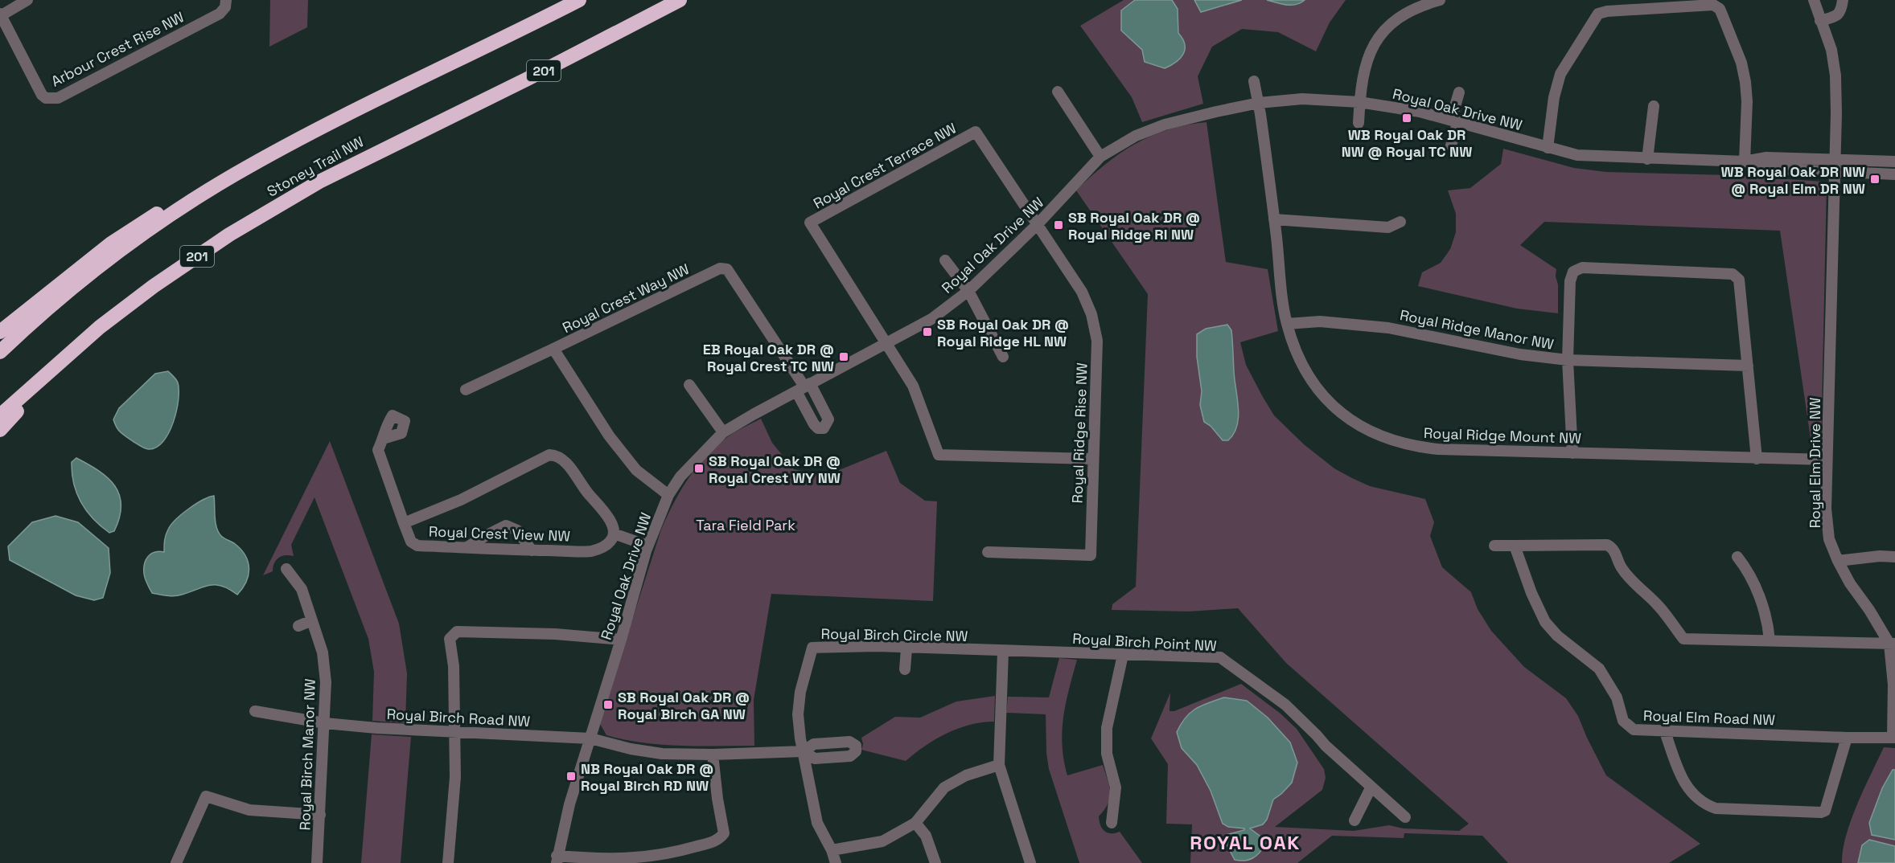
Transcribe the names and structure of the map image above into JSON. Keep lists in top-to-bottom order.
{
  "streets": {
    "highway": ["201", "Stoney Trail NW"],
    "street": [
      "Arbour Crest Rise NW",
      "Royal Oak Drive NW",
      "Royal Crest Terrace NW",
      "Royal Crest Way NW",
      "Royal Ridge Manor NW",
      "Royal Ridge Rise NW",
      "Royal Ridge Mount NW",
      "Royal Elm Drive NW",
      "Royal Crest View NW",
      "Royal Birch Circle NW",
      "Royal Birch Point NW",
      "Royal Birch Road NW",
      "Royal Elm Road NW",
      "Royal Birch Manor NW"
    ]
  },
  "crossings": [
    ["Royal Oak Drive NW", "Royal Crest Terrace NW"],
    ["Royal Oak Drive NW", "Royal Crest Way NW"],
    ["Royal Oak Drive NW", "Royal Ridge Rise NW"],
    ["Royal Oak Drive NW", "Royal Ridge Mount NW"],
    ["Royal Oak Drive NW", "Royal Elm Drive NW"],
    ["Royal Oak Drive NW", "Royal Birch Road NW"],
    ["Royal Crest Terrace NW", "Royal Ridge Rise NW"],
    ["Royal Ridge Manor NW", "Royal Ridge Mount NW"],
    ["Royal Ridge Mount NW", "Royal Elm Drive NW"],
    ["Royal Elm Drive NW", "Royal Elm Road NW"],
    ["Royal Birch Circle NW", "Royal Birch Point NW"],
    ["Royal Birch Circle NW", "Royal Birch Road NW"],
    ["Royal Birch Road NW", "Royal Birch Manor NW"]
  ],
  "districts": ["ROYAL OAK"],
  "parks": ["Tara Field Park"],
  "places": {
    "transit": [
      "WB Royal Oak DR NW @ Royal TC NW",
      "WB Royal Oak DR NW @ Royal Elm DR NW",
      "SB Royal Oak DR @ Royal Ridge RI NW",
      "SB Royal Oak DR @ Royal Ridge HL NW",
      "EB Royal Oak DR @ Royal Crest TC NW",
      "SB Royal Oak DR @ Royal Crest WY NW",
      "SB Royal Oak DR @ Royal Birch GA NW",
      "NB Royal Oak DR @ Royal Birch RD NW"
    ]
  }
}
